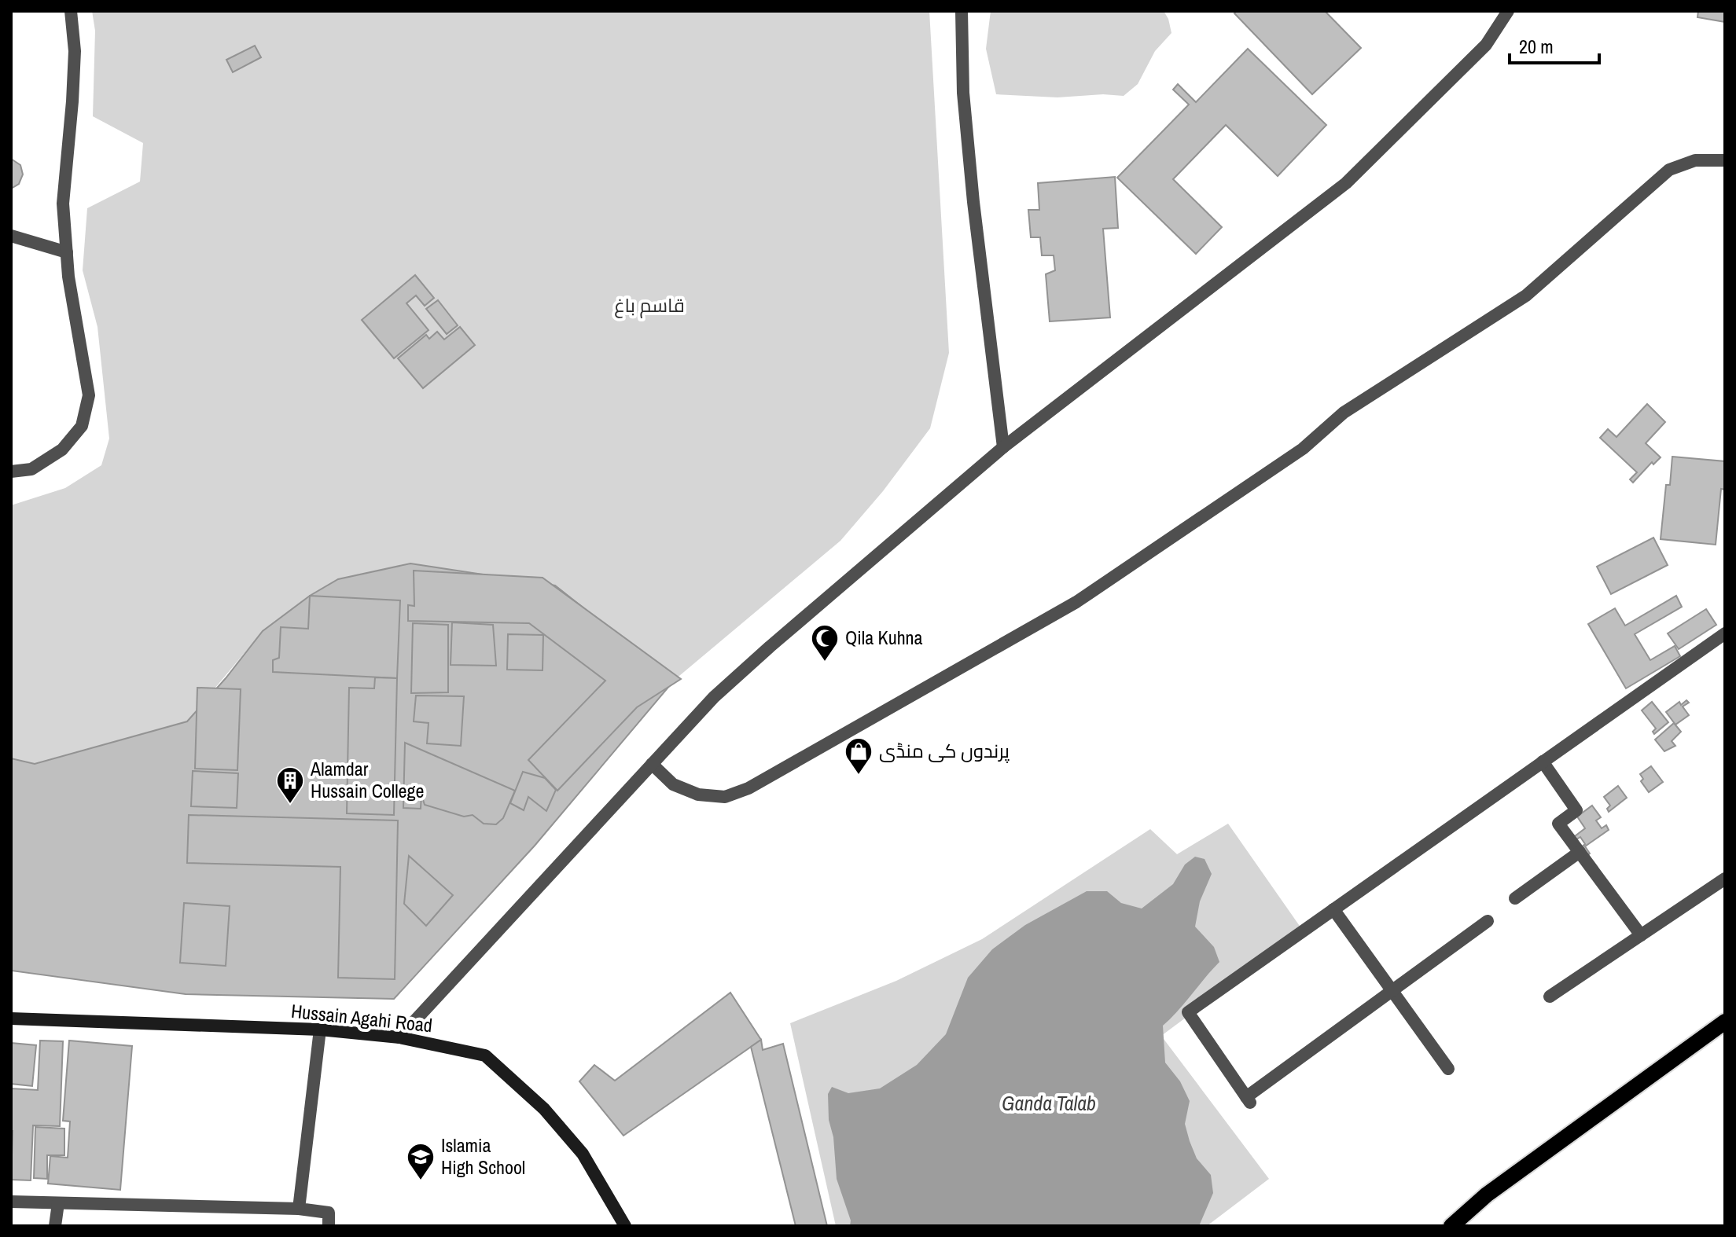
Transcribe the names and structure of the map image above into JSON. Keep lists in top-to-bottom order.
{
  "streets": {
    "main road": ["Hussain Agahi Road"]
  },
  "water": ["Ganda Talab"],
  "parks": ["قاسم باغ"],
  "places": {
    "mosque": ["Qila Kuhna"],
    "shop": ["پرندوں کی منڈی"],
    "building": ["Alamdar Hussain College"],
    "school or university": ["Islamia High School"]
  },
  "scale_bar": "20 m"
}
